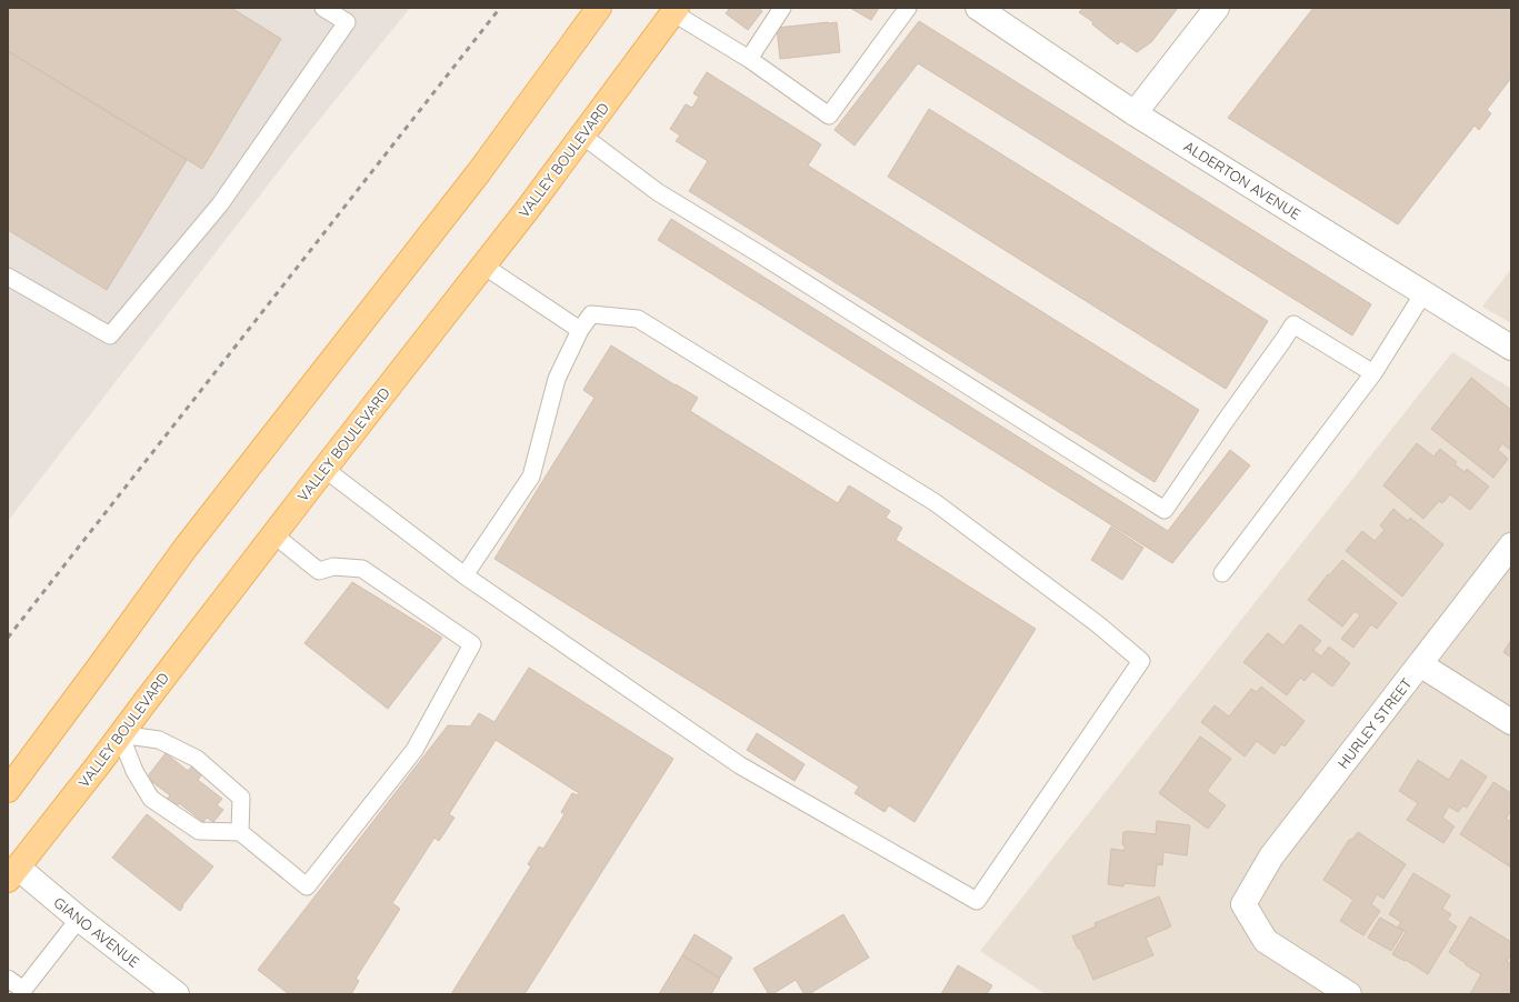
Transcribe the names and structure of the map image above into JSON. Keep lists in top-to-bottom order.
{
  "streets": {
    "main road": ["VALLEY BOULEVARD"],
    "street": ["ALDERTON AVENUE", "HURLEY STREET", "GIANO AVENUE"]
  },
  "crossings": [
    ["VALLEY BOULEVARD", "GIANO AVENUE"]
  ]
}
